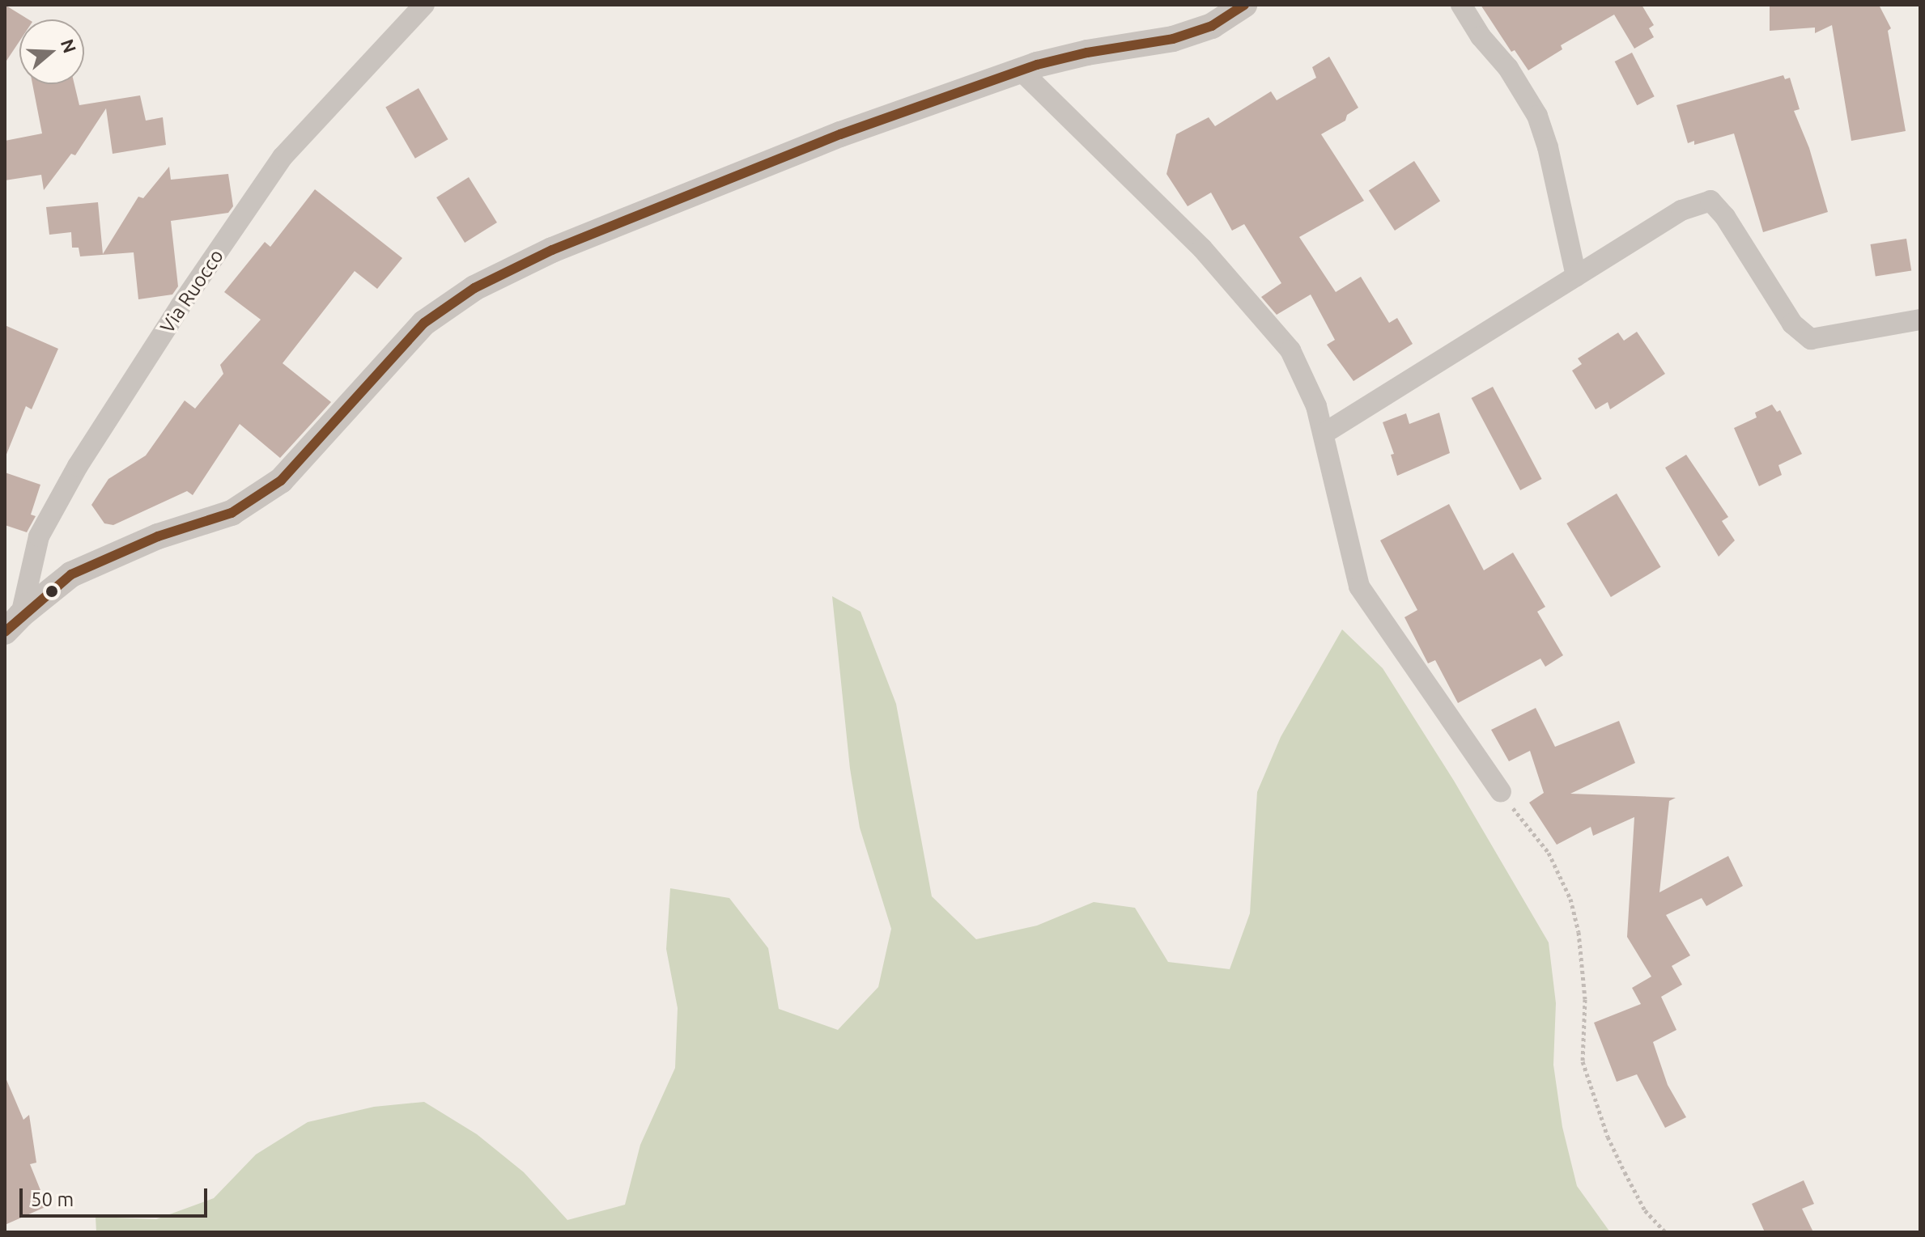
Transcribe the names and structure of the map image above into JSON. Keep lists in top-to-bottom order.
{
  "streets": {
    "street": ["Via Ruocco"]
  },
  "scale_bar": "50 m",
  "north": "right"
}
